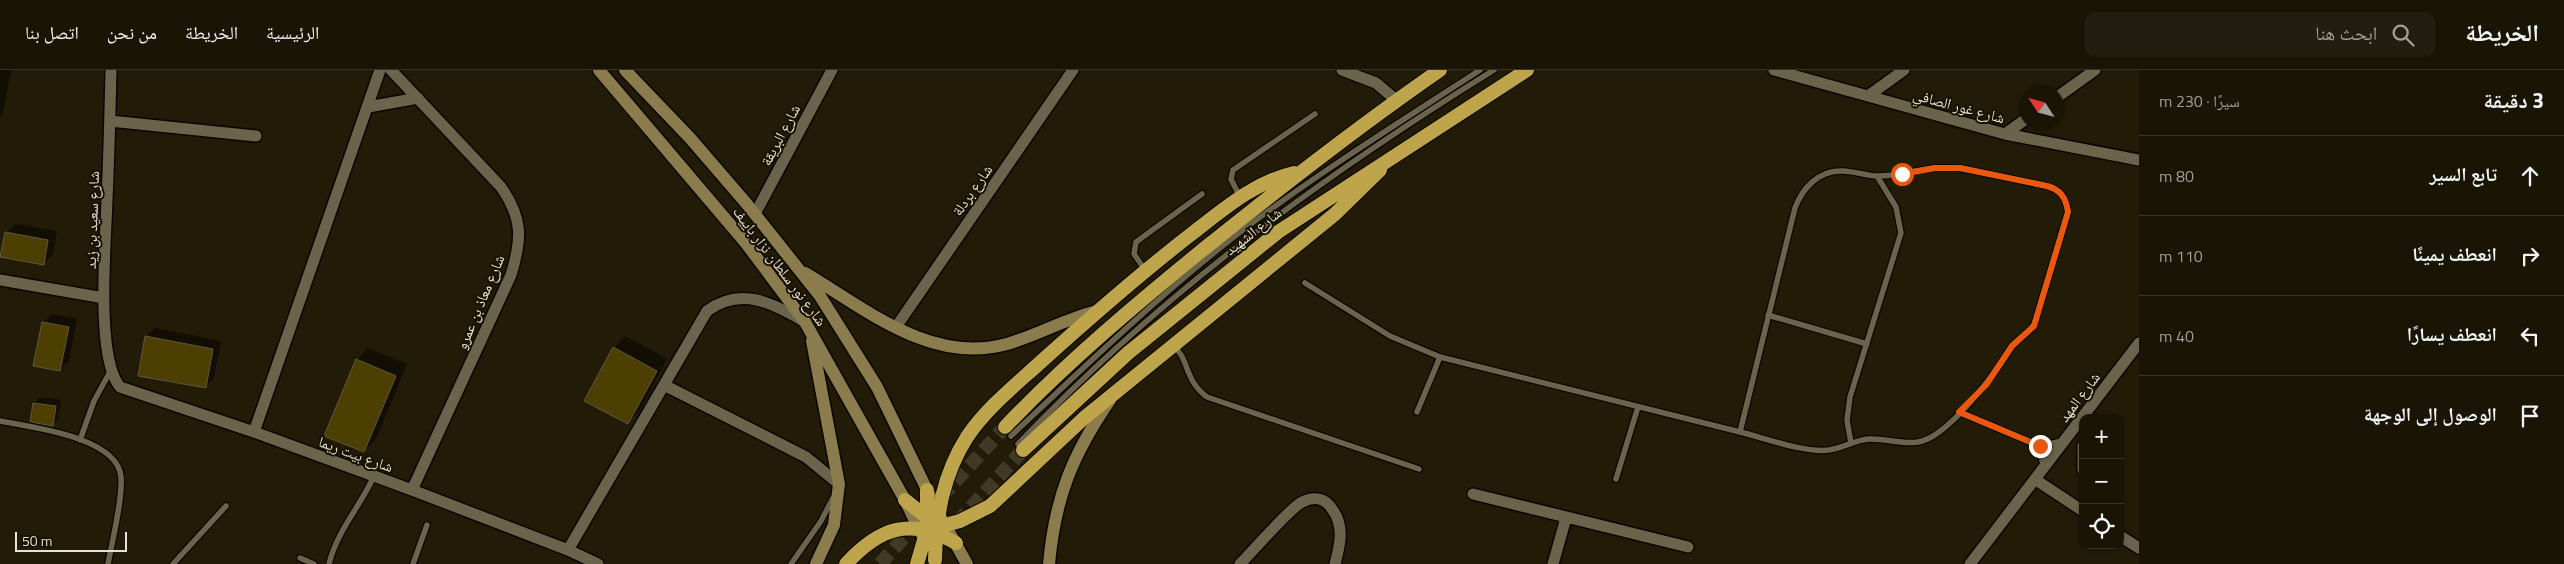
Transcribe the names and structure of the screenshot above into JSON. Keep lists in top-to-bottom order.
{
  "streets": {
    "highway": ["شارع الشهيد"],
    "main road": ["شارع نور سلطان نزار باييف"],
    "street": [
      "شارع غور الصافي",
      "شارع البريقة",
      "شارع بردلة",
      "شارع سعيد بن زيد",
      "شارع معاذ بن عمرو",
      "شارع المهد",
      "شارع بيت ريما"
    ]
  },
  "crossings": [
    ["شارع البريقة", "شارع نور سلطان نزار باييف"],
    ["شارع سعيد بن زيد", "شارع بيت ريما"],
    ["شارع معاذ بن عمرو", "شارع بيت ريما"]
  ],
  "scale_bar": "50 m",
  "north": "top left",
  "page": {
    "header": "الخريطة",
    "search": "ابحث هنا",
    "nav": [
      "الرئيسية",
      "الخريطة",
      "من نحن",
      "اتصل بنا"
    ],
    "heading": ["3 دقيقة", "سيرًا · 230 m"],
    "list": [
      ["تابع السير", "80 m"],
      ["انعطف يمينًا", "110 m"],
      ["انعطف يسارًا", "40 m"],
      "الوصول إلى الوجهة"
    ],
    "map_buttons": ["+", "−"],
    "scale": "50 m"
  }
}
